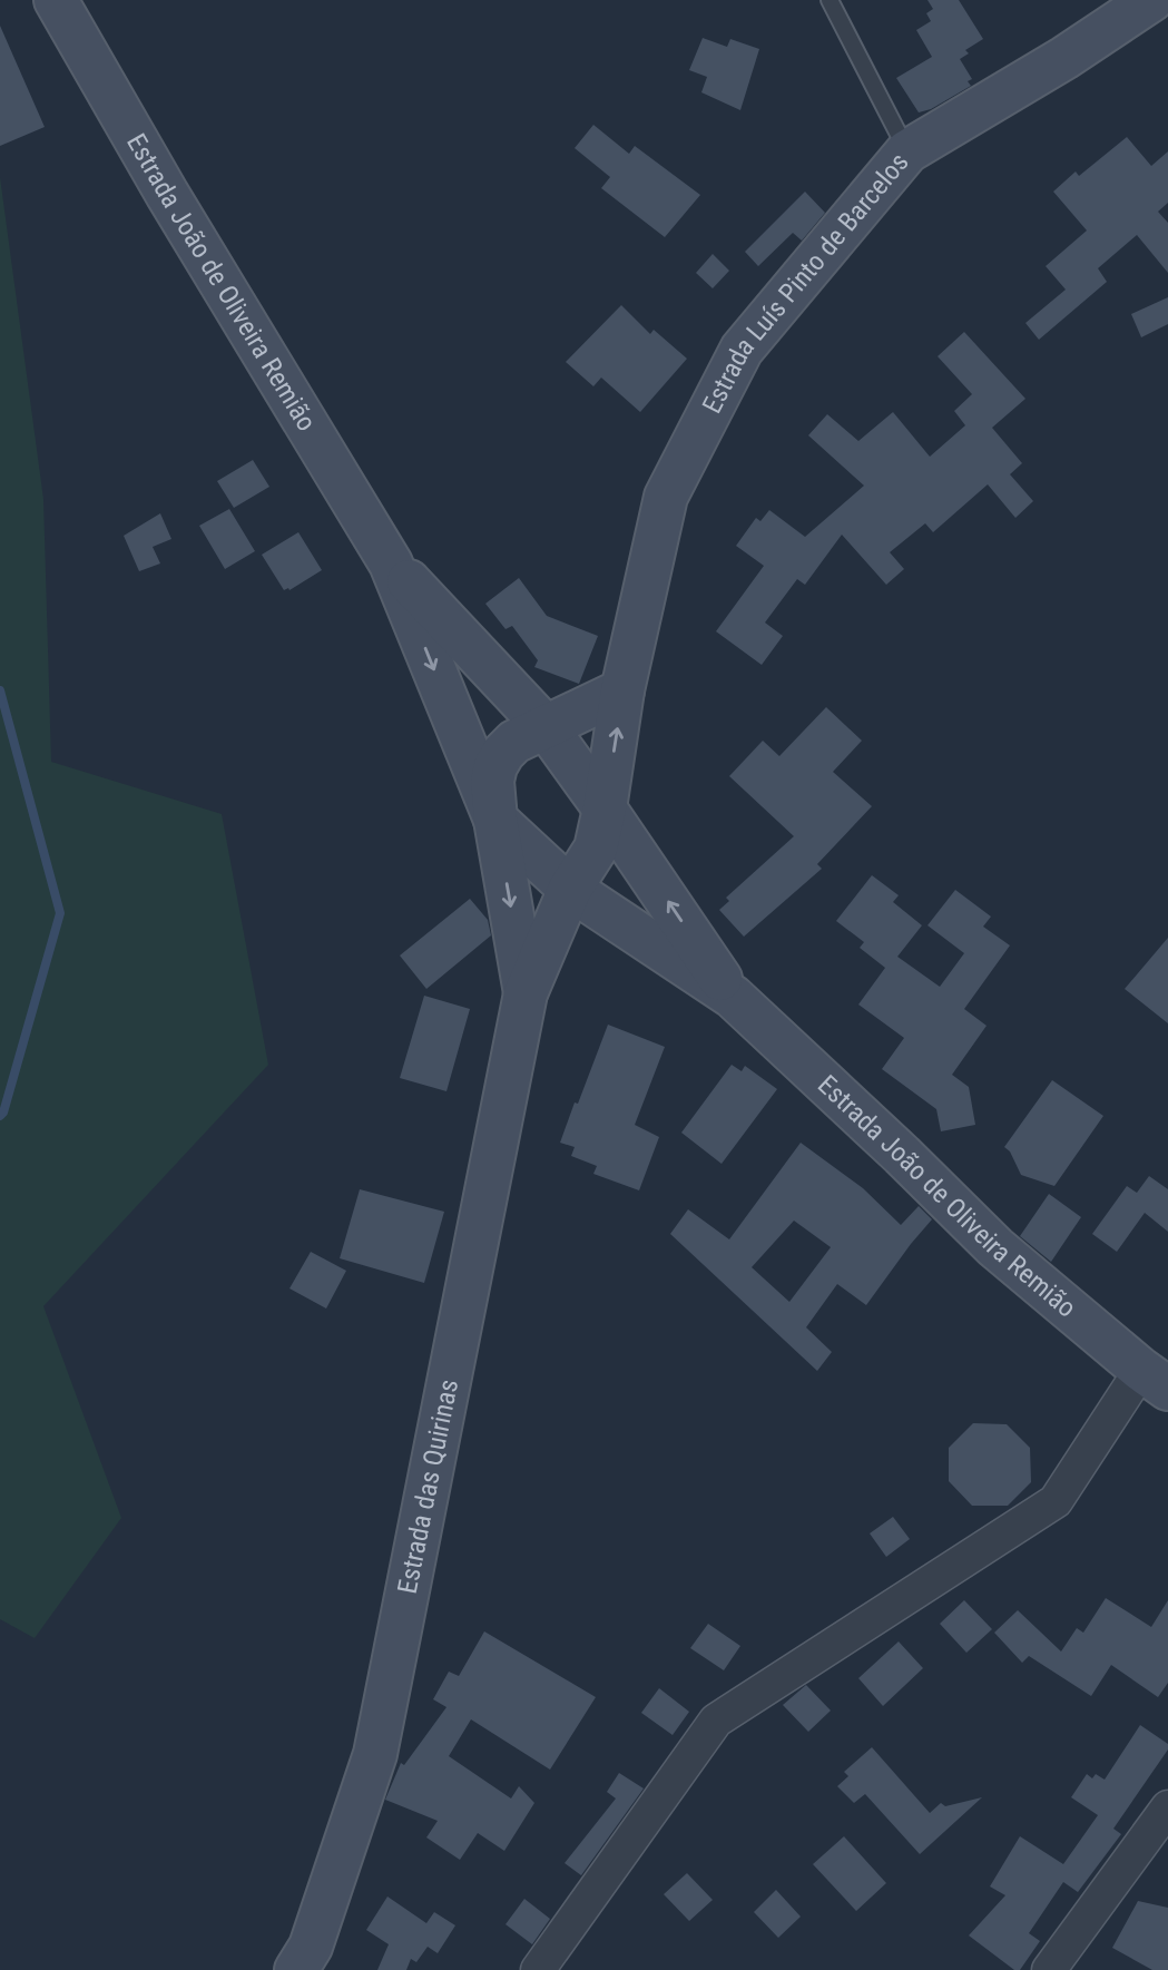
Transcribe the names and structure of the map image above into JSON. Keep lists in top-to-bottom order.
{
  "streets": {
    "street": ["Estrada João de Oliveira Remião", "Estrada Luís Pinto de Barcelos", "Estrada das Quirinas"]
  },
  "crossings": [
    ["Estrada João de Oliveira Remião", "Estrada Luís Pinto de Barcelos"],
    ["Estrada João de Oliveira Remião", "Estrada das Quirinas"],
    ["Estrada Luís Pinto de Barcelos", "Estrada das Quirinas"]
  ]
}
